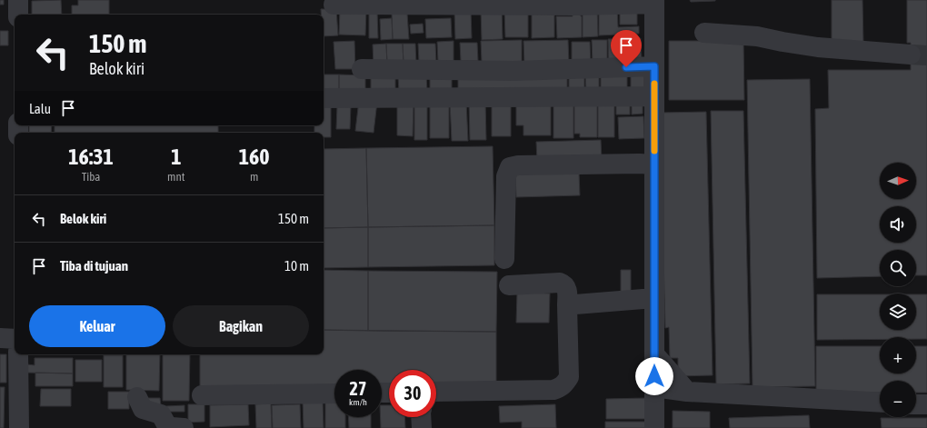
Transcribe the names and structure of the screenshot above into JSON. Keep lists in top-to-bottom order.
{
  "north": "right",
  "page": {
    "turn": ["150 m", "Belok kiri"],
    "then": "Lalu",
    "eta": [
      "16:31",
      "Tiba",
      "1",
      "mnt",
      "160",
      "m"
    ],
    "map_buttons": ["+", "−"],
    "list": [
      {
        "name": "Belok kiri",
        "value": "150 m"
      },
      {
        "name": "Tiba di tujuan",
        "value": "10 m"
      }
    ],
    "buttons": ["Keluar", "Bagikan"],
    "speed": "27 km/h",
    "limit": "30"
  }
}
